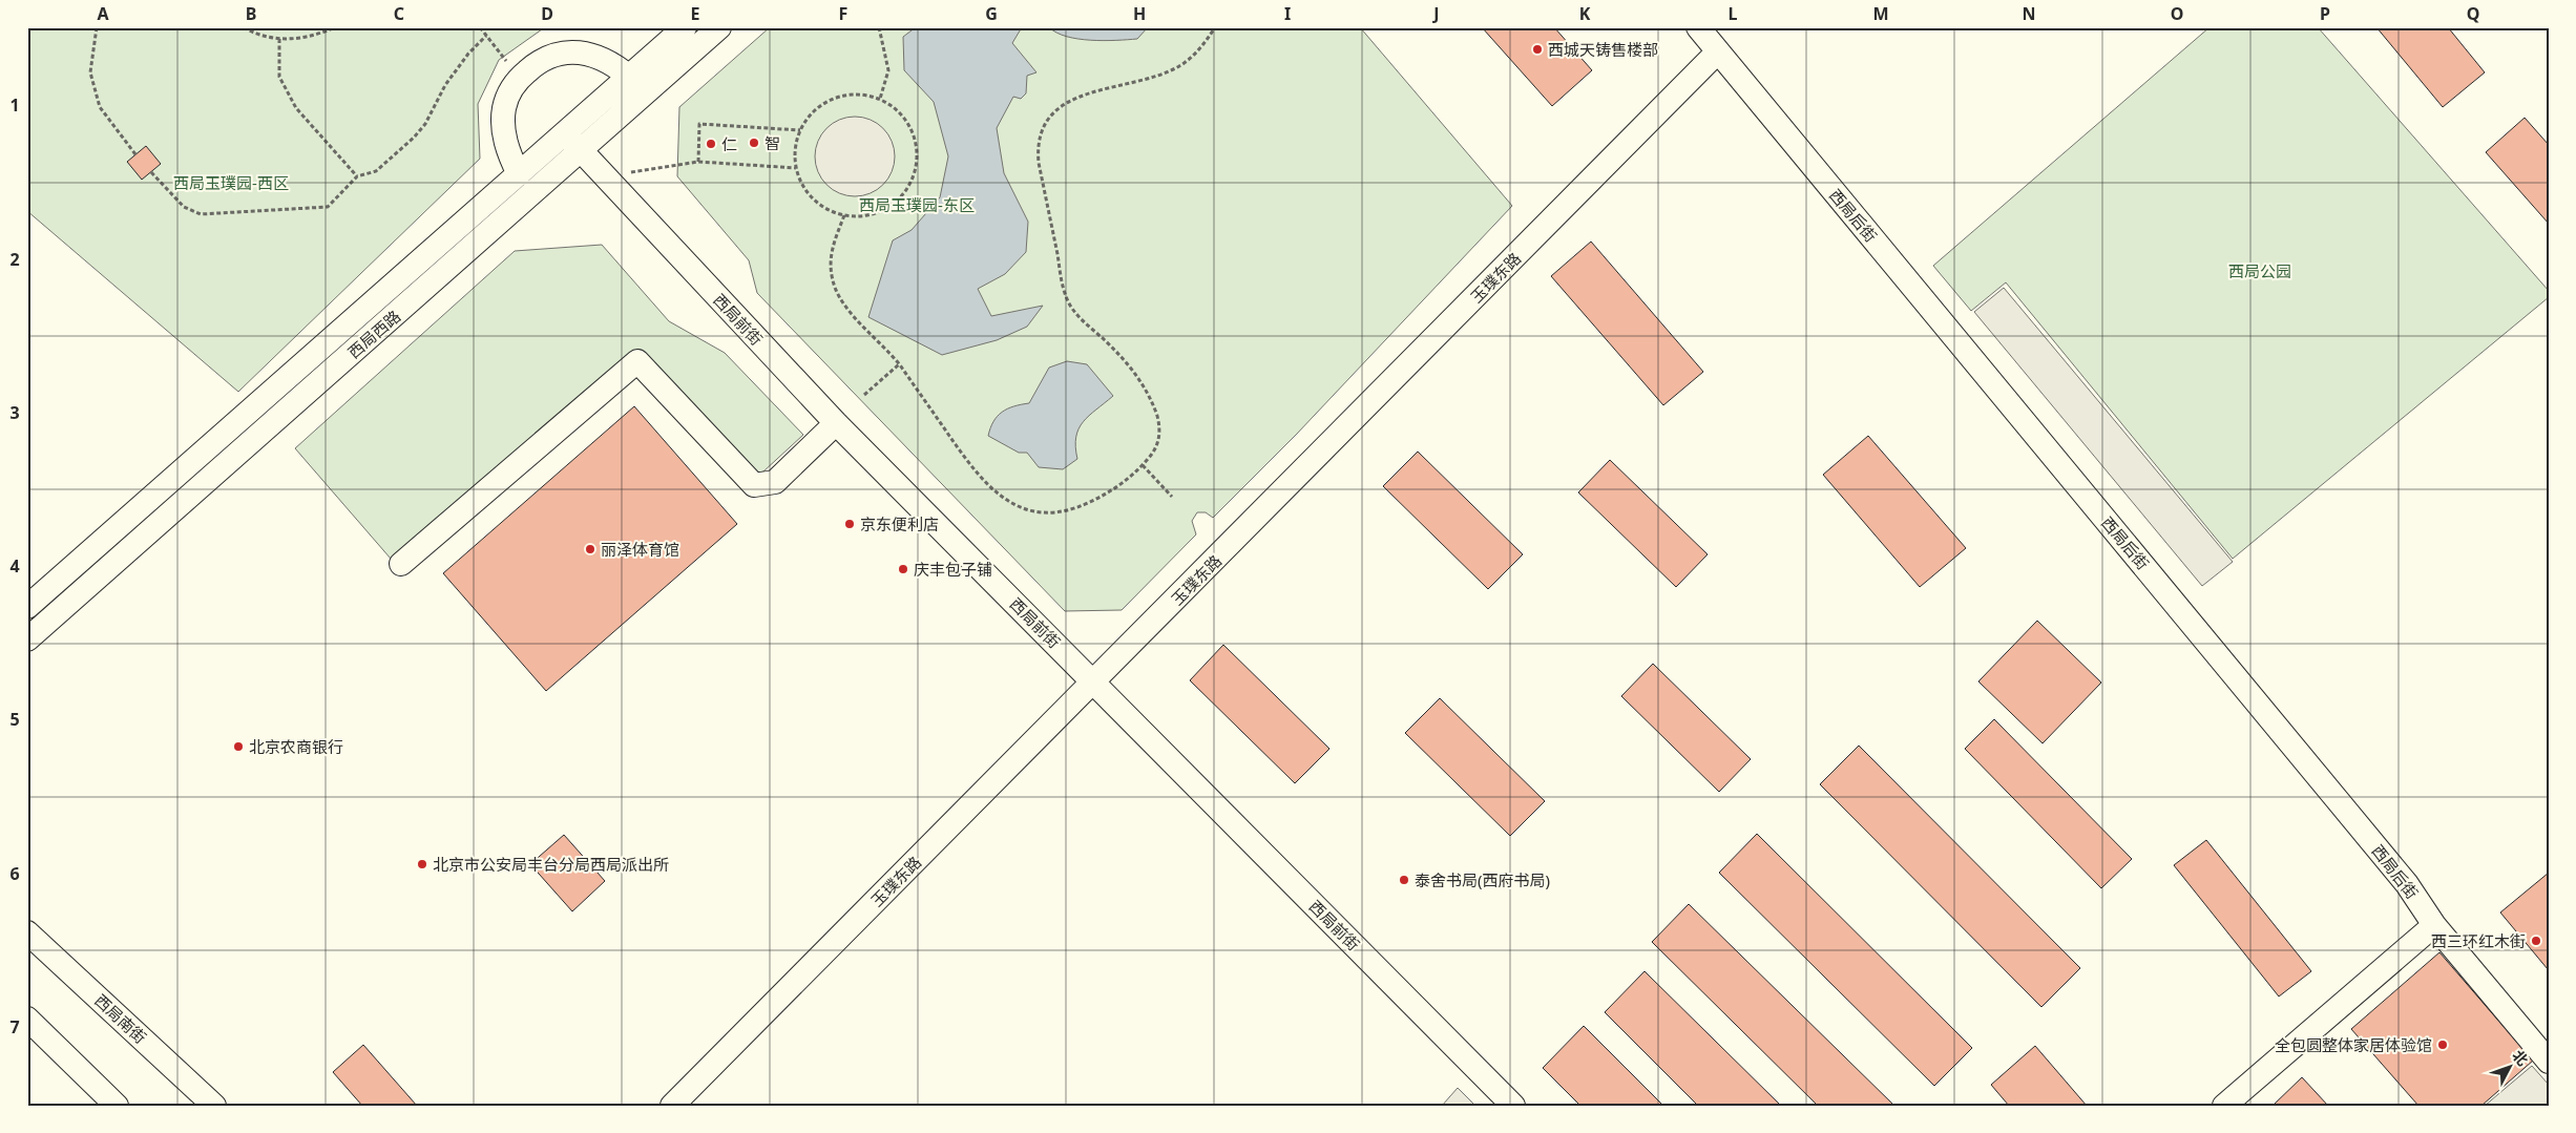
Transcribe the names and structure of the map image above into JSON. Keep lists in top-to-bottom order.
{
  "streets": {
    "street": [
      "西局后街",
      "玉璞东路",
      "西局前街",
      "西局西路",
      "西局南街"
    ]
  },
  "crossings": [
    ["西局后街", "玉璞东路"],
    ["玉璞东路", "西局前街"],
    ["西局前街", "西局西路"]
  ],
  "parks": ["西局玉璞园-西区", "西局玉璞园-东区", "西局公园"],
  "places": [
    "西城天铸售楼部",
    "智",
    "仁",
    "京东便利店",
    "丽泽体育馆",
    "庆丰包子铺",
    "北京农商银行",
    "北京市公安局丰台分局西局派出所",
    "泰舍书局(西府书局)",
    "西三环红木街",
    "全包圆整体家居体验馆"
  ],
  "north": "top right",
  "grid": {
    "columns": [
      "A",
      "B",
      "C",
      "D",
      "E",
      "F",
      "G",
      "H",
      "I",
      "J",
      "K",
      "L",
      "M",
      "N",
      "O",
      "P",
      "Q"
    ],
    "rows": [
      "1",
      "2",
      "3",
      "4",
      "5",
      "6",
      "7"
    ]
  }
}
